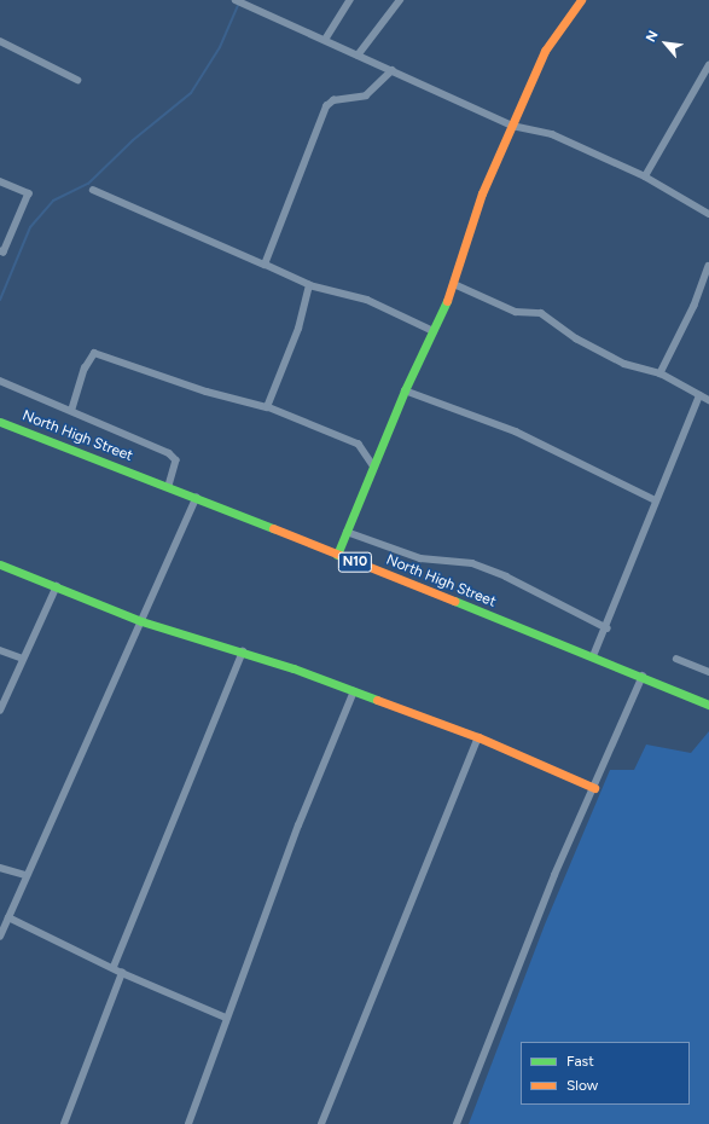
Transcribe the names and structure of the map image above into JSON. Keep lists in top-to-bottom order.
{
  "streets": {
    "main road": ["North High Street", "N10"]
  },
  "legend": ["Fast", "Slow"],
  "north": "top left"
}
